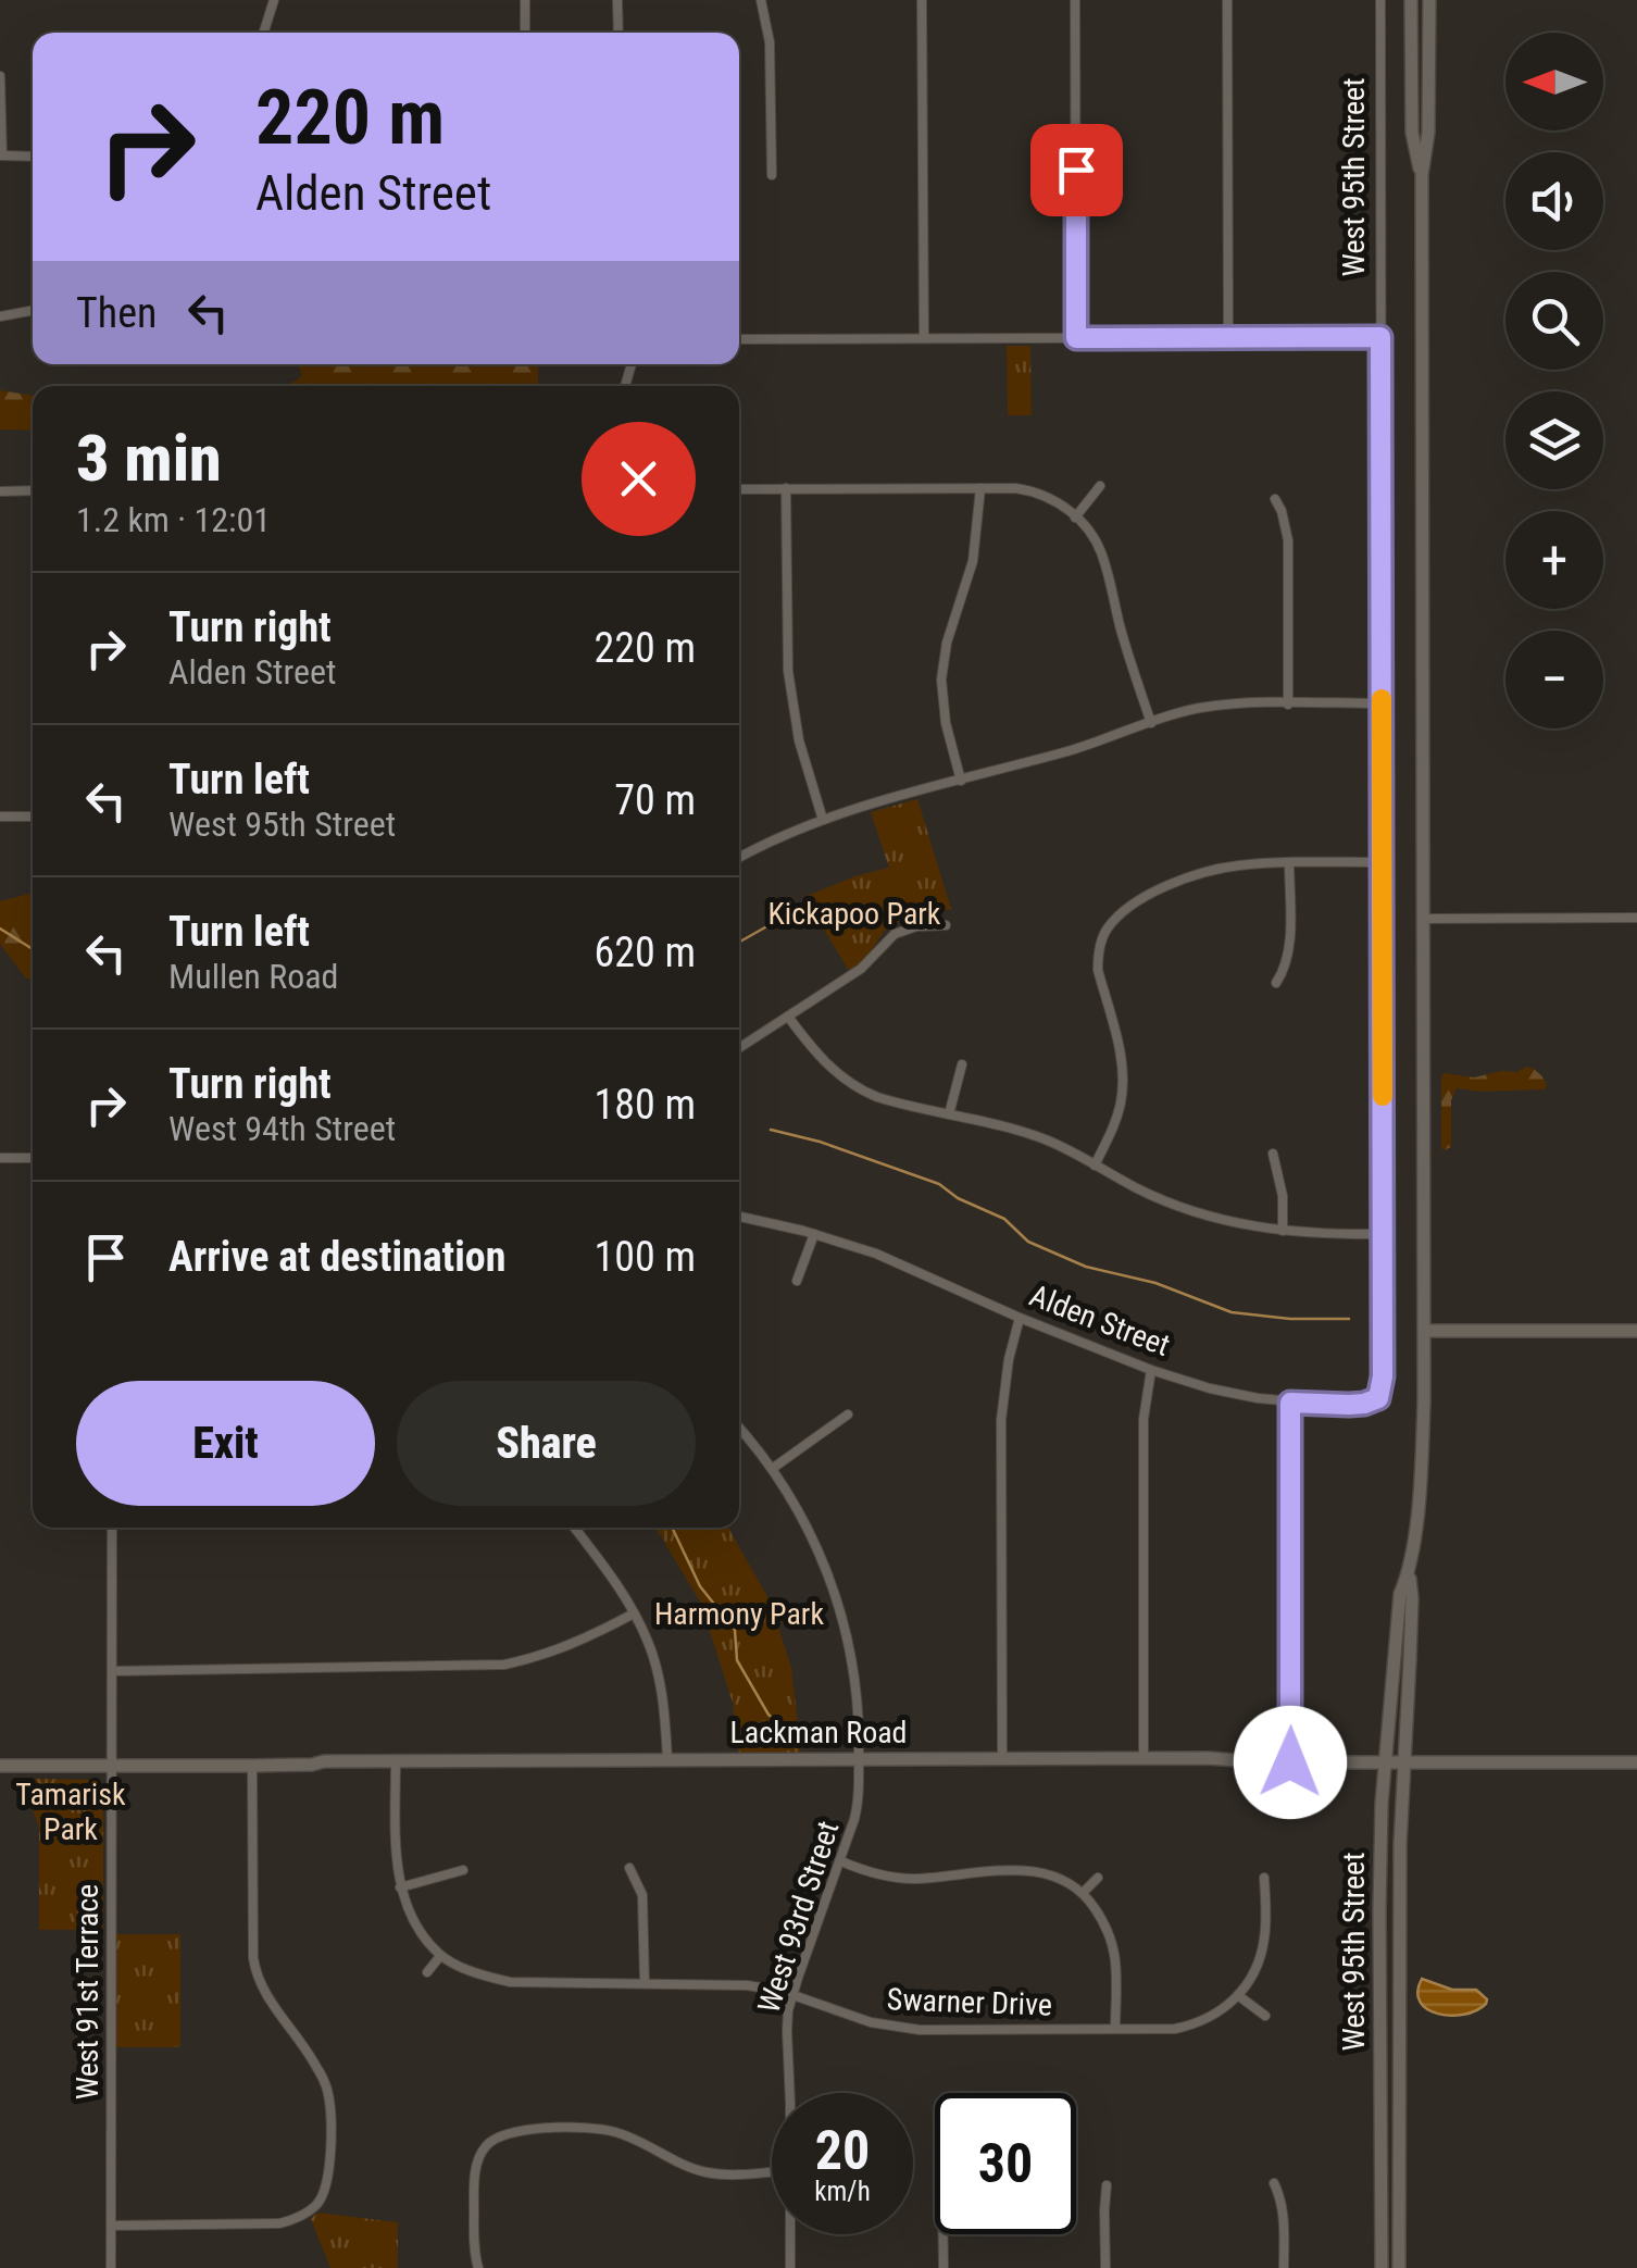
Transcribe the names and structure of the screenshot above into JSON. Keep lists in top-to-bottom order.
{
  "streets": {
    "main road": ["West 95th Street", "Lackman Road"],
    "street": [
      "Alden Street",
      "West 93rd Street",
      "West 91st Terrace",
      "Swarner Drive"
    ]
  },
  "crossings": [
    ["West 95th Street", "Alden Street"],
    ["West 95th Street", "Lackman Road"],
    ["Lackman Road", "West 93rd Street"],
    ["Lackman Road", "West 91st Terrace"],
    ["West 93rd Street", "Swarner Drive"]
  ],
  "parks": ["Kickapoo Park", "Harmony Park", "Tamarisk Park"],
  "north": "left",
  "page": {
    "map_buttons": ["+", "−"],
    "turn": ["220 m", "Alden Street"],
    "then": "Then",
    "heading": ["3 min", "1.2 km · 12:01"],
    "list": [
      {
        "name": "Turn right",
        "note": "Alden Street",
        "value": "220 m"
      },
      {
        "name": "Turn left",
        "note": "West 95th Street",
        "value": "70 m"
      },
      {
        "name": "Turn left",
        "note": "Mullen Road",
        "value": "620 m"
      },
      {
        "name": "Turn right",
        "note": "West 94th Street",
        "value": "180 m"
      },
      {
        "name": "Arrive at destination",
        "value": "100 m"
      }
    ],
    "buttons": ["Exit", "Share"],
    "speed": "20 km/h",
    "limit": "30"
  }
}
